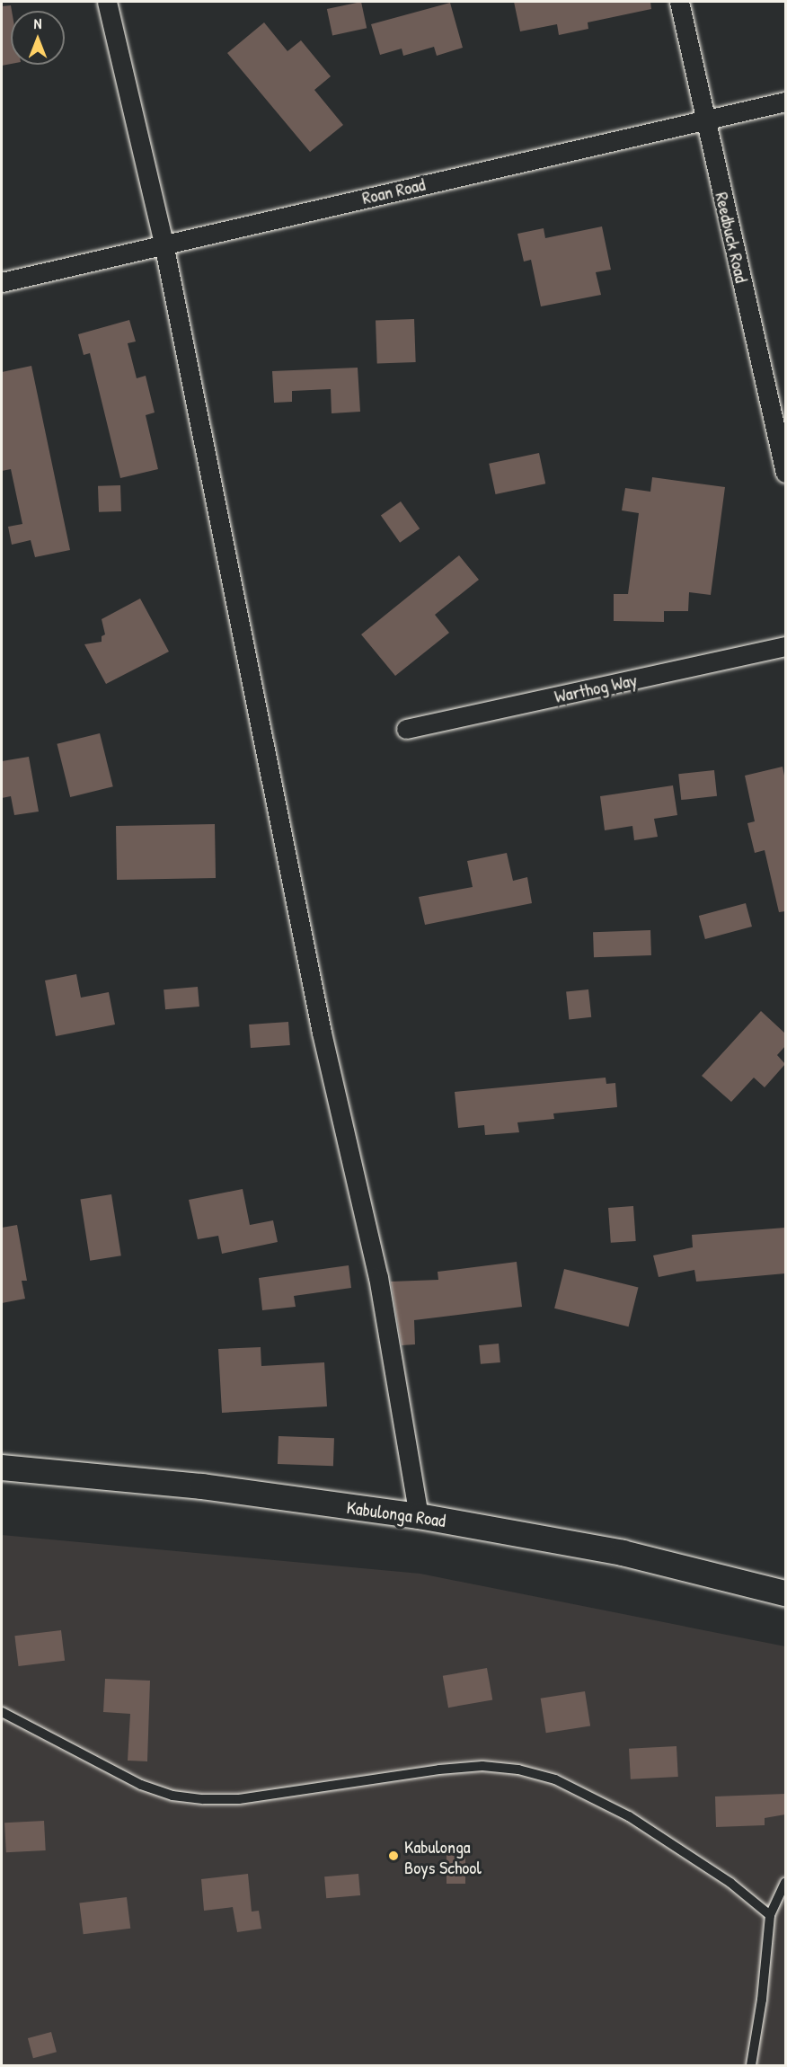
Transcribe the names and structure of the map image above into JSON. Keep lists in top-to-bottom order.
{
  "streets": {
    "main road": ["Kabulonga Road"],
    "street": ["Roan Road", "Reedbuck Road", "Warthog Way"]
  },
  "crossings": [
    ["Roan Road", "Reedbuck Road"]
  ],
  "places": ["Kabulonga Boys School"],
  "north": "top"
}
